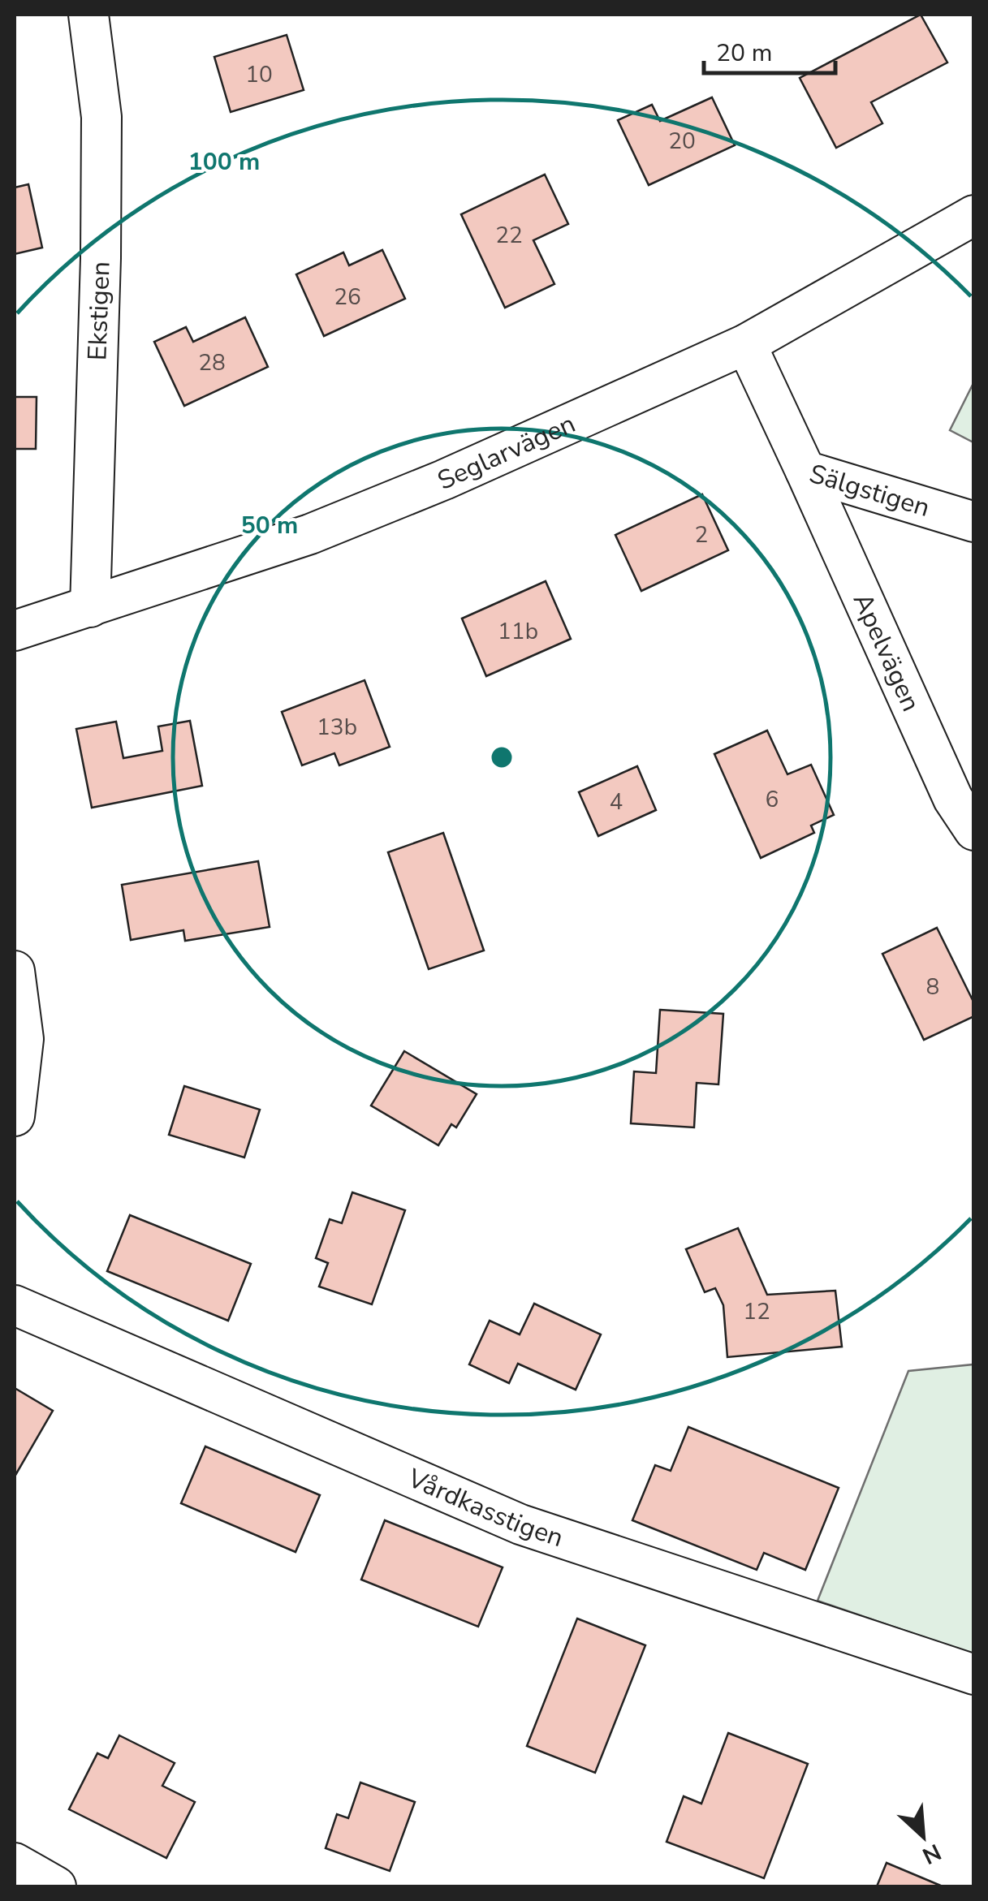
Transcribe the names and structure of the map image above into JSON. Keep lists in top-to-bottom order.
{
  "streets": {
    "street": [
      "Ekstigen",
      "Seglarvägen",
      "Sälgstigen",
      "Apelvägen",
      "Vårdkasstigen"
    ]
  },
  "crossings": [
    ["Ekstigen", "Seglarvägen"],
    ["Seglarvägen", "Sälgstigen"],
    ["Sälgstigen", "Apelvägen"]
  ],
  "house_numbers": [
    "10",
    "20",
    "22",
    "26",
    "28",
    "2",
    "11b",
    "13b",
    "6",
    "4",
    "8",
    "12"
  ],
  "scale_bar": "20 m",
  "north": "bottom right",
  "rings": ["100 m", "50 m"]
}
